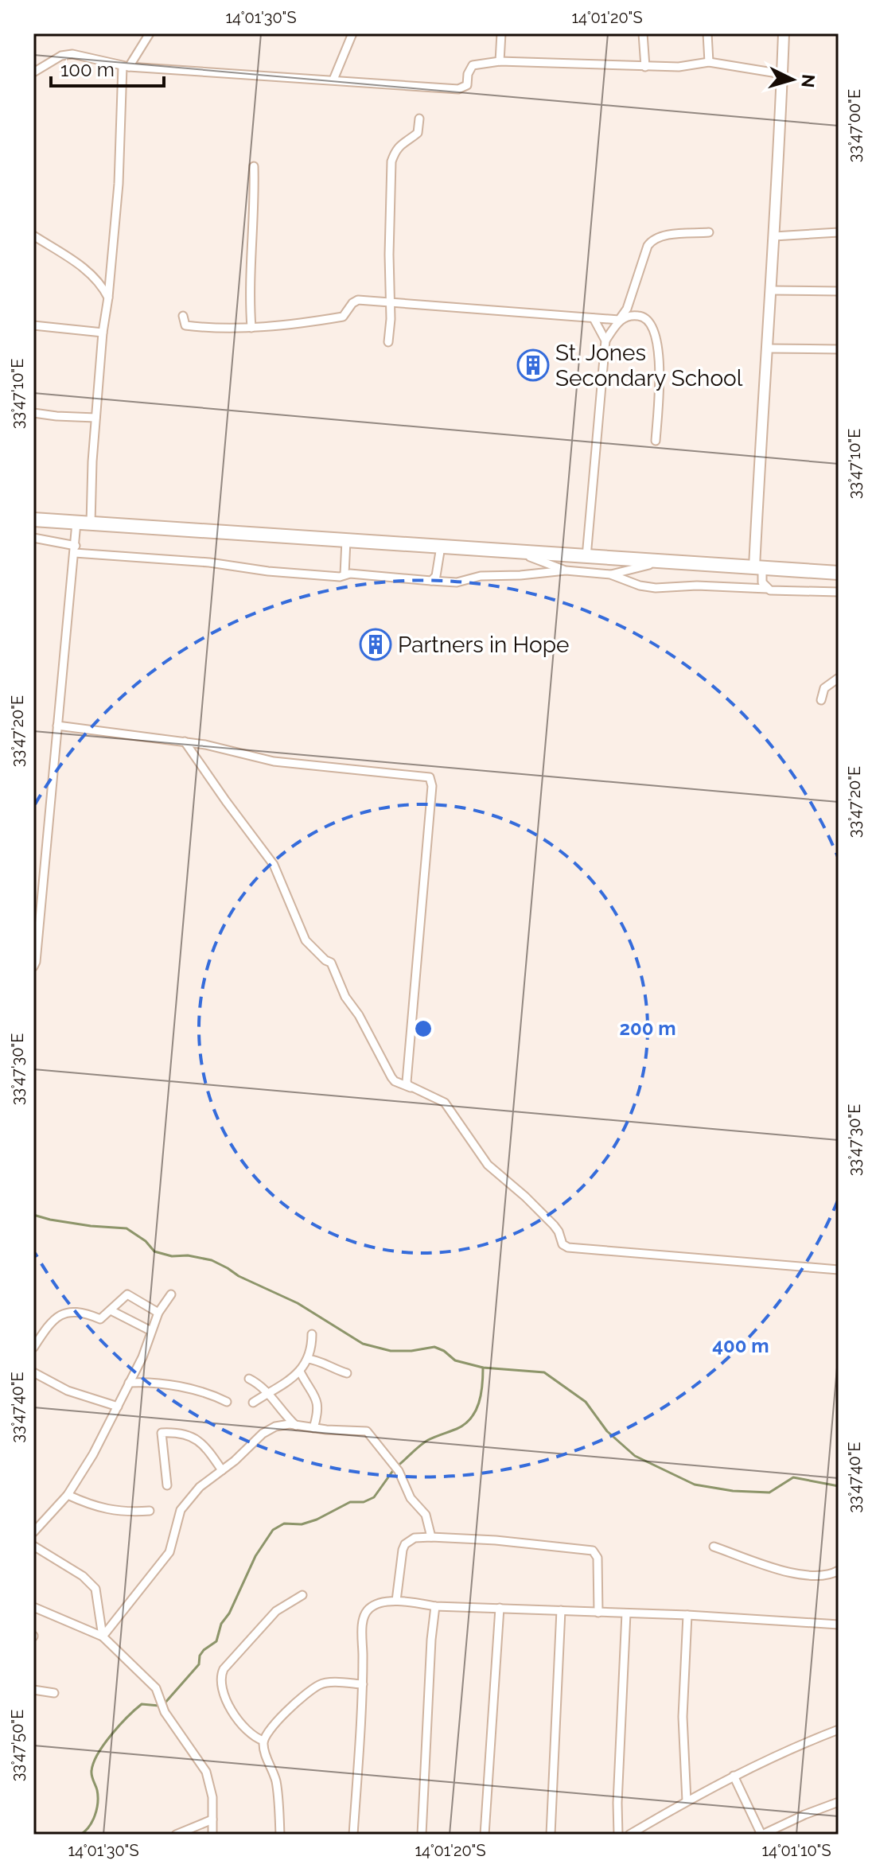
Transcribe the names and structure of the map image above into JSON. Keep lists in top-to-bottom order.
{
  "places": {
    "building": ["St. Jones Secondary School", "Partners in Hope"]
  },
  "scale_bar": "100 m",
  "north": "right",
  "coordinates": [
    "14°01'30\"S",
    "14°01'20\"S",
    "33°47'00\"E",
    "33°47'10\"E",
    "33°47'20\"E",
    "33°47'30\"E",
    "33°47'40\"E",
    "33°47'50\"E",
    "14°01'10\"S"
  ],
  "rings": ["200 m", "400 m"]
}
